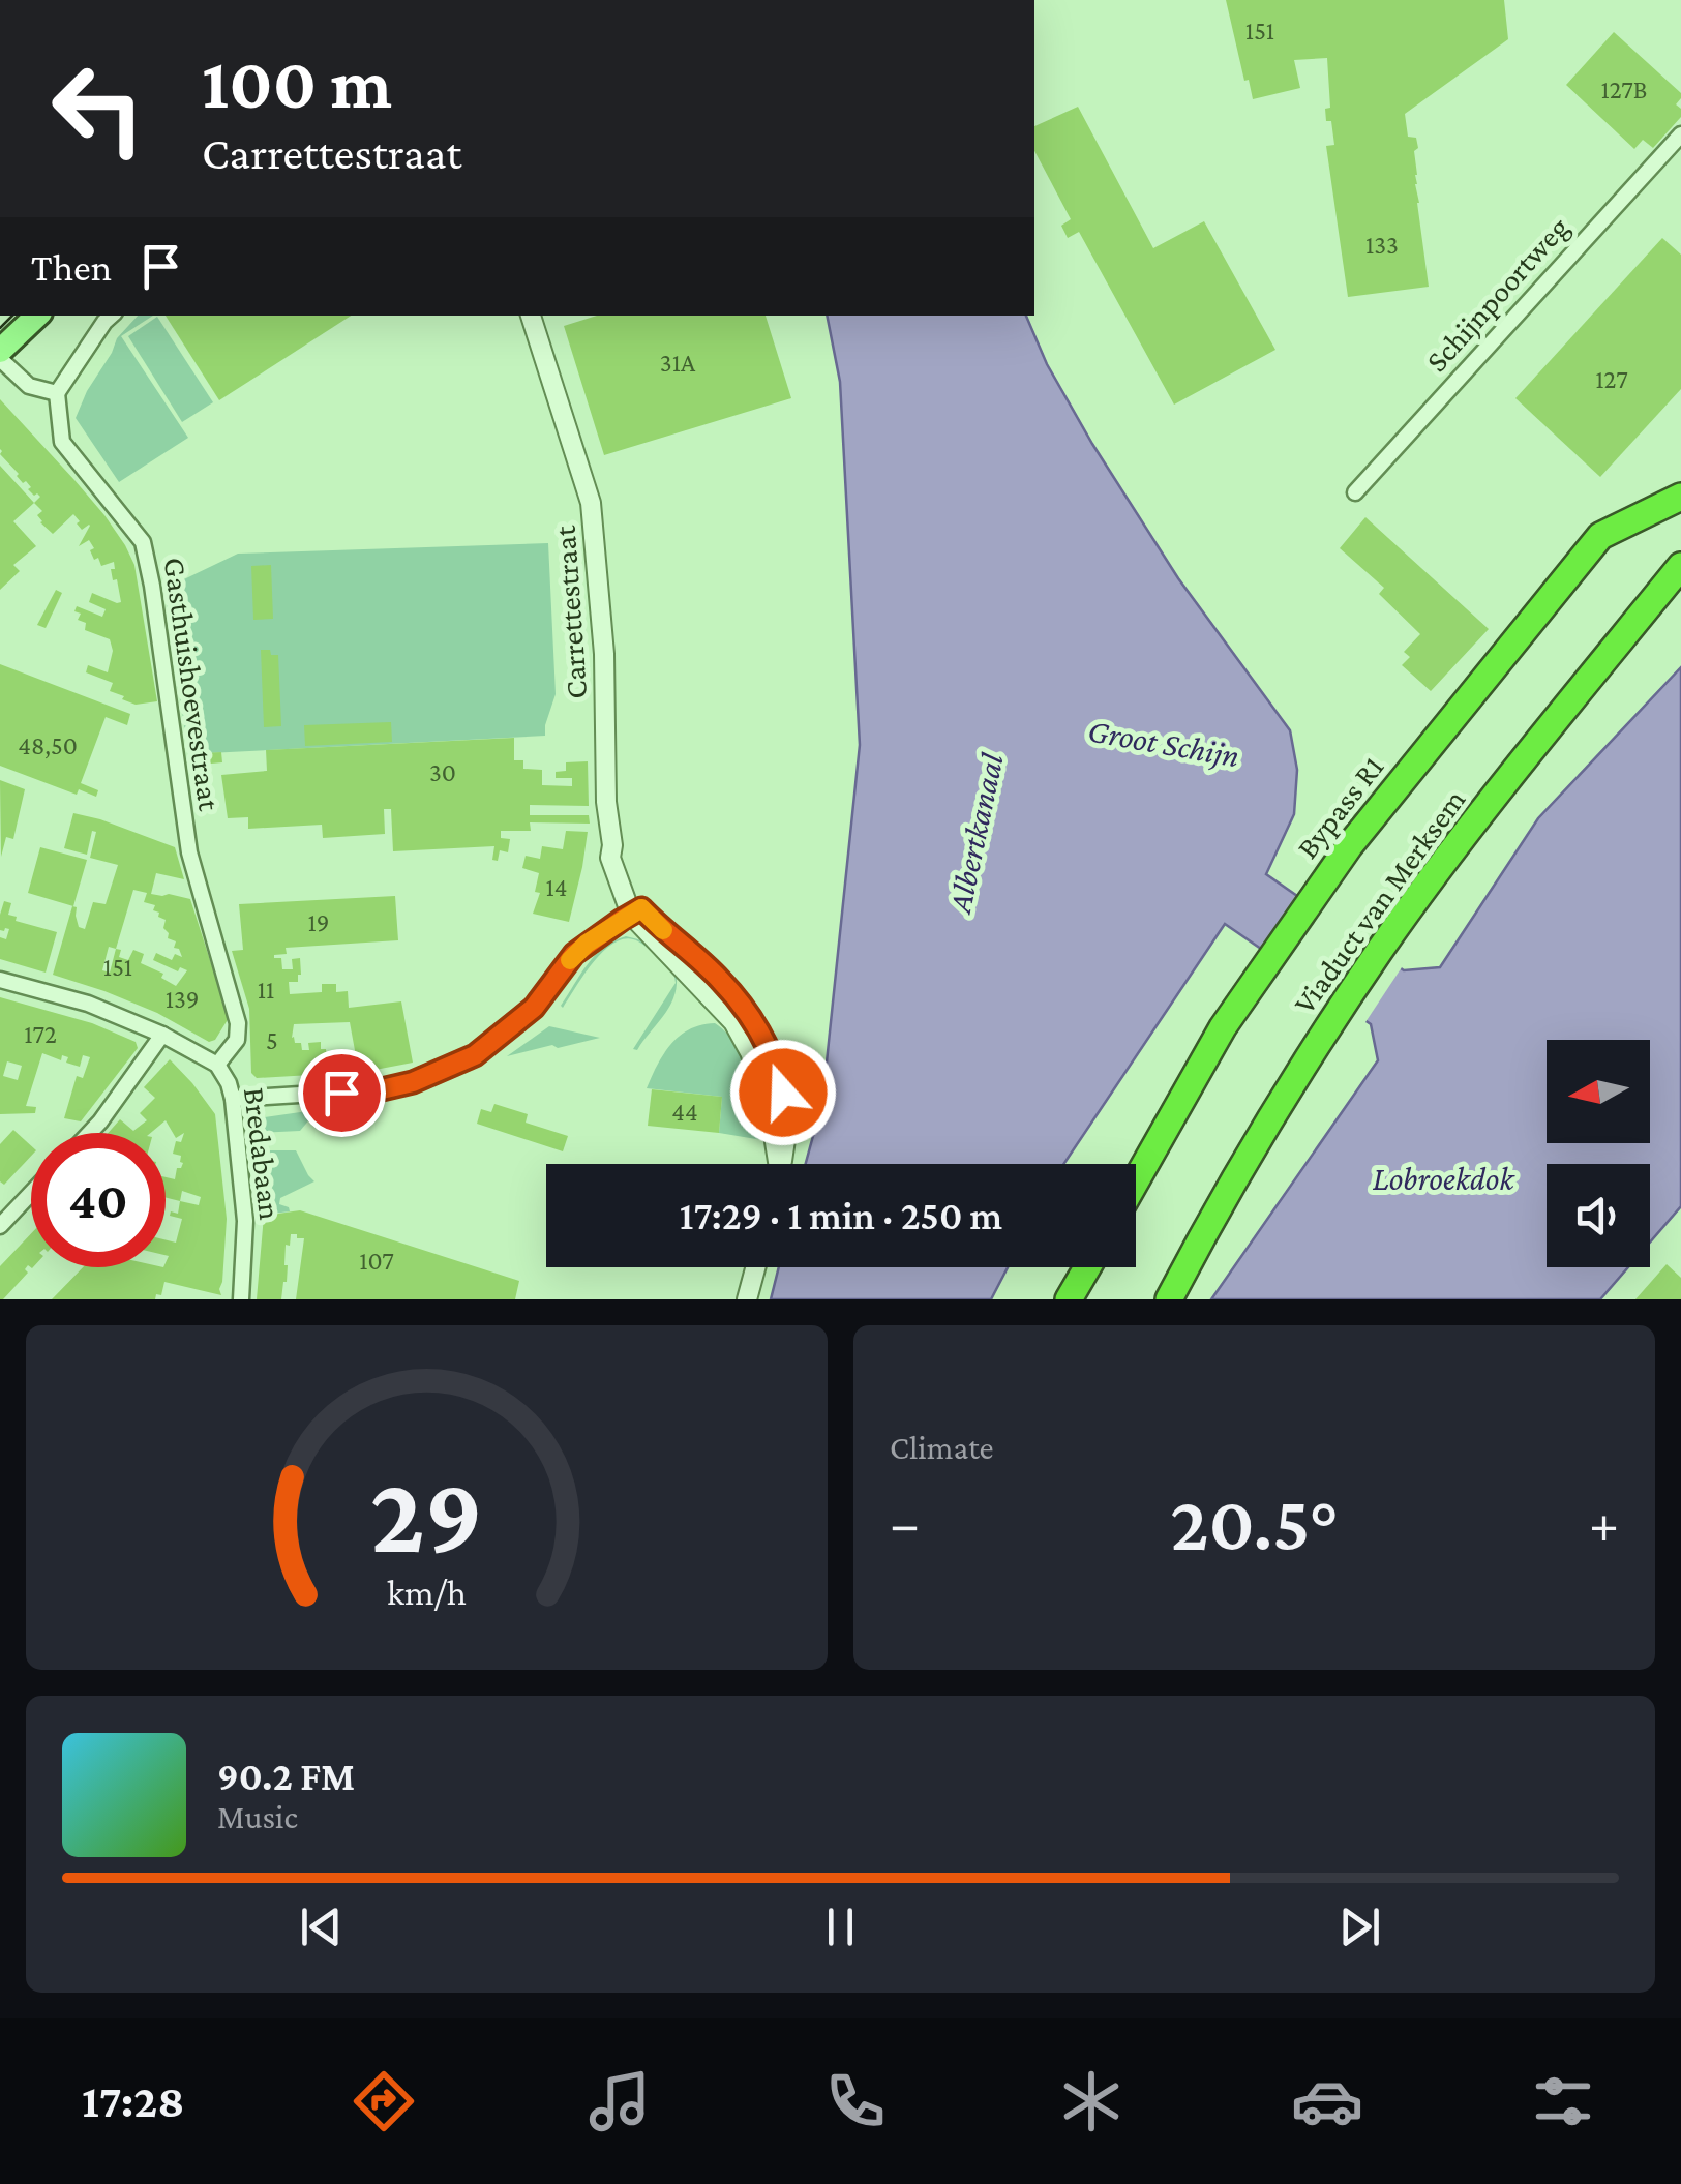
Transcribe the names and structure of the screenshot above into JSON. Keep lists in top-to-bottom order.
{
  "streets": {
    "highway": ["Bypass R1", "Viaduct van Merksem"],
    "street": [
      "Schijnpoortweg",
      "Carrettestraat",
      "Gasthuishoevestraat",
      "Bredabaan"
    ]
  },
  "crossings": [
    ["Gasthuishoevestraat", "Bredabaan"]
  ],
  "water": ["Groot Schijn", "Albertkanaal", "Lobroekdok"],
  "house_numbers": [
    "151",
    "127B",
    "133",
    "31A",
    "127",
    "48,50",
    "30",
    "14",
    "19",
    "151",
    "11",
    "139",
    "172",
    "5",
    "44",
    "107"
  ],
  "north": "left",
  "page": {
    "turn": ["100 m", "Carrettestraat"],
    "then": "Then",
    "limit": "40",
    "trip": "17:29 · 1 min · 250 m",
    "tile": "Climate",
    "heat": ["−", "20.5°", "+"],
    "song": ["90.2 FM", "Music"],
    "tabs": "17:28",
    "gauge": ["29", "km/h"]
  }
}
